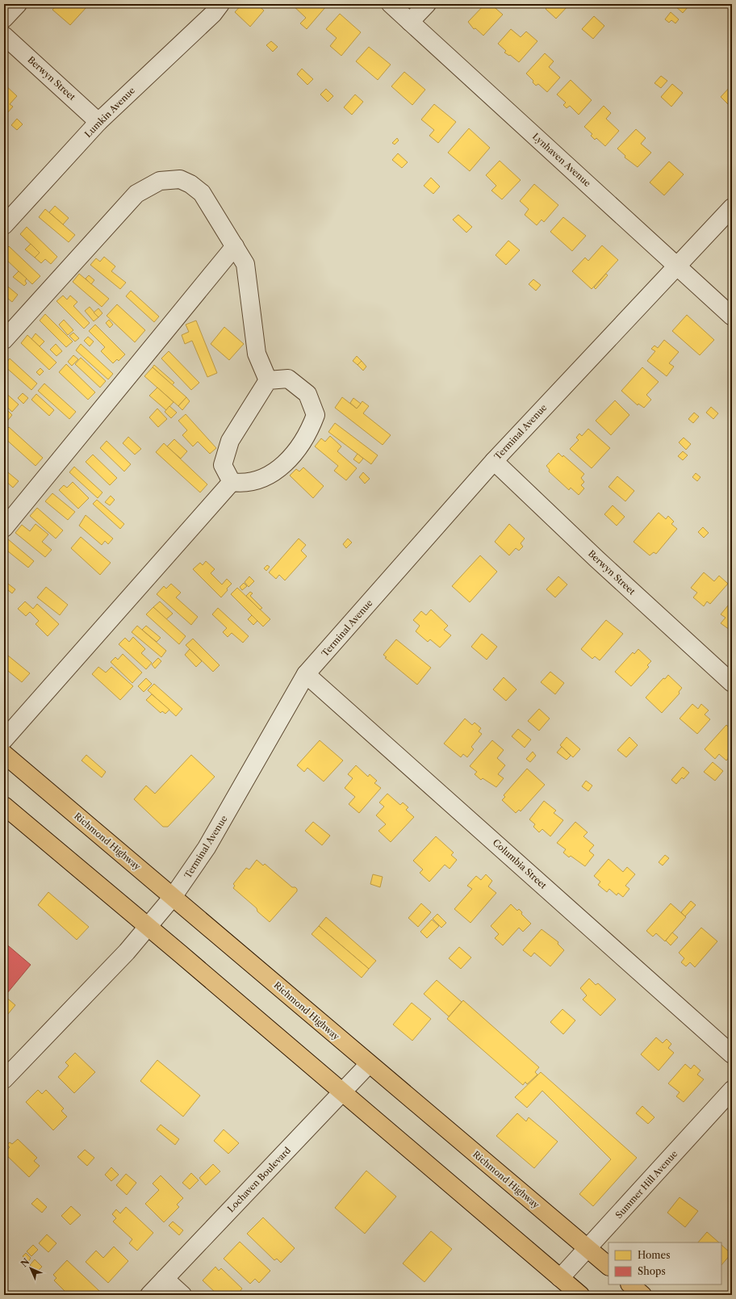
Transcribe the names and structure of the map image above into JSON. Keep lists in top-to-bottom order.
{
  "streets": {
    "main road": ["Richmond Highway"],
    "street": [
      "Berwyn Street",
      "Lumkin Avenue",
      "Lynhaven Avenue",
      "Terminal Avenue",
      "Columbia Street",
      "Lochaven Boulevard",
      "Summer Hill Avenue"
    ]
  },
  "crossings": [
    ["Berwyn Street", "Lumkin Avenue"],
    ["Berwyn Street", "Terminal Avenue"],
    ["Lynhaven Avenue", "Terminal Avenue"],
    ["Terminal Avenue", "Richmond Highway"],
    ["Terminal Avenue", "Columbia Street"],
    ["Richmond Highway", "Lochaven Boulevard"],
    ["Richmond Highway", "Summer Hill Avenue"]
  ],
  "legend": ["Homes", "Shops"],
  "north": "top left"
}
